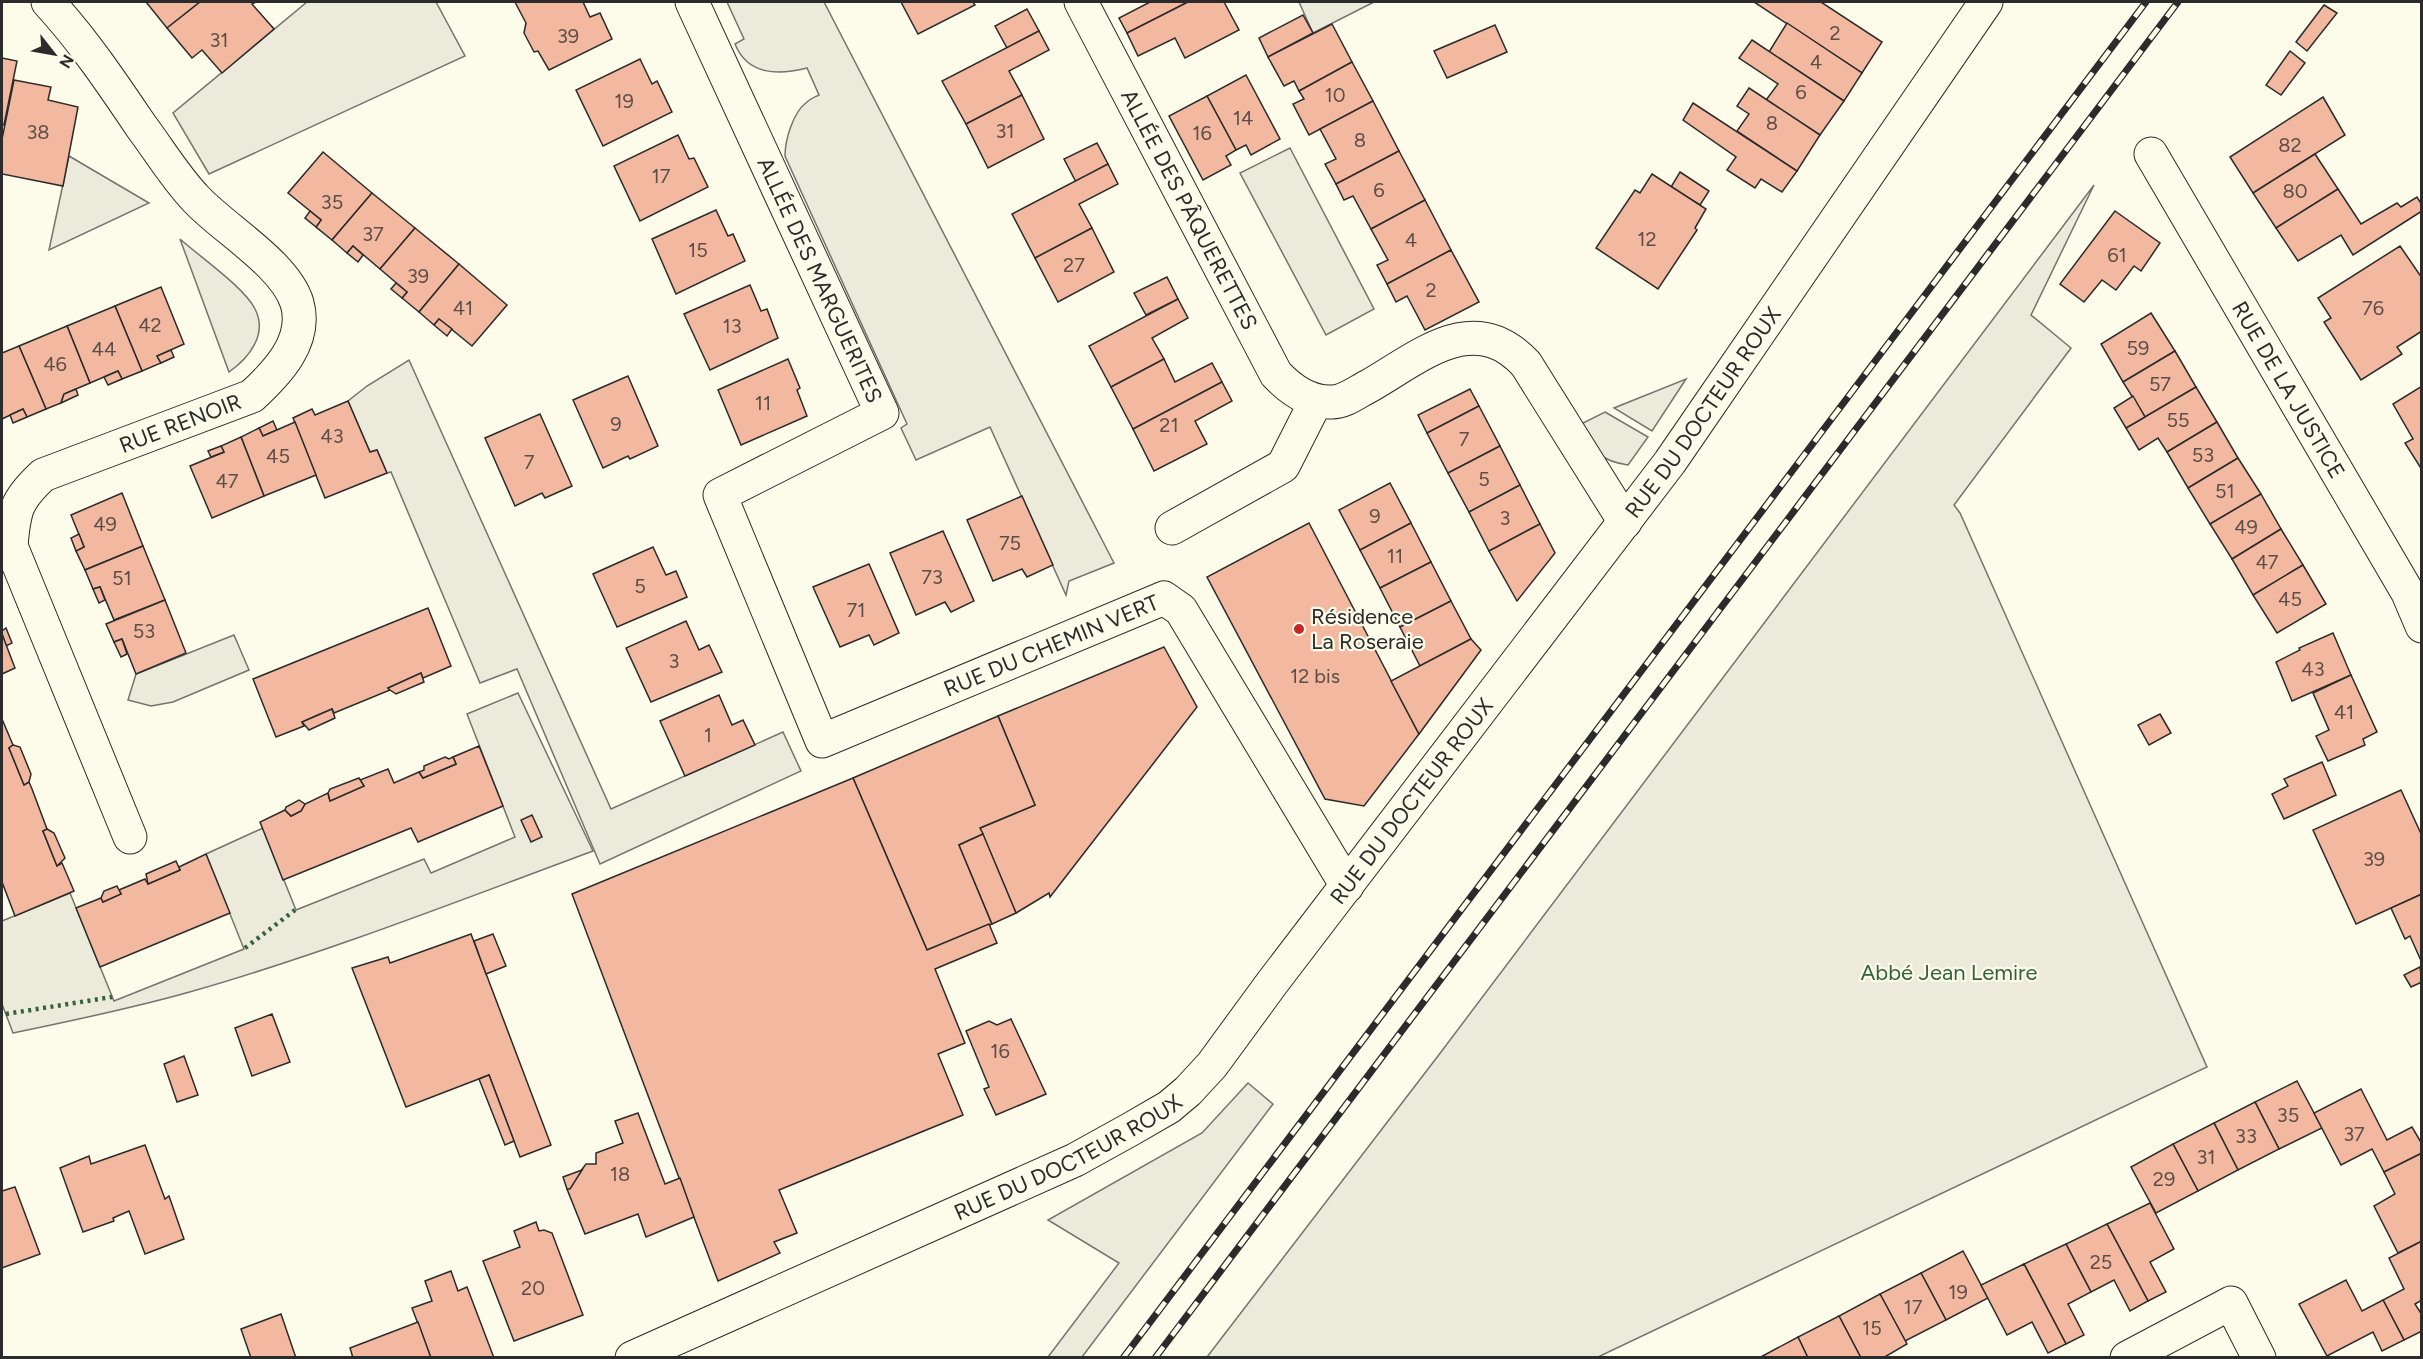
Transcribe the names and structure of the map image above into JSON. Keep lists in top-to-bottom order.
{
  "streets": {
    "street": [
      "ALLÉE DES PÂQUERETTES",
      "ALLÉE DES MARGUERITES",
      "RUE DE LA JUSTICE",
      "RUE DU DOCTEUR ROUX",
      "RUE RENOIR",
      "RUE DU CHEMIN VERT"
    ]
  },
  "crossings": [
    ["ALLÉE DES MARGUERITES", "RUE DU CHEMIN VERT"],
    ["RUE DU DOCTEUR ROUX", "RUE DU CHEMIN VERT"]
  ],
  "parks": ["Abbé Jean Lemire"],
  "places": ["Résidence La Roseraie"],
  "house_numbers": [
    "2",
    "39",
    "31",
    "4",
    "6",
    "10",
    "19",
    "14",
    "8",
    "31",
    "38",
    "16",
    "8",
    "82",
    "17",
    "6",
    "80",
    "35",
    "37",
    "12",
    "4",
    "15",
    "61",
    "27",
    "39",
    "2",
    "41",
    "76",
    "42",
    "13",
    "59",
    "44",
    "46",
    "57",
    "11",
    "55",
    "9",
    "21",
    "43",
    "7",
    "53",
    "45",
    "7",
    "5",
    "47",
    "51",
    "9",
    "3",
    "49",
    "49",
    "75",
    "11",
    "47",
    "73",
    "51",
    "5",
    "45",
    "71",
    "53",
    "3",
    "43",
    "12 bis",
    "41",
    "1",
    "39",
    "16",
    "35",
    "37",
    "33",
    "31",
    "18",
    "29",
    "25",
    "20",
    "19",
    "17",
    "15"
  ],
  "north": "bottom right"
}
